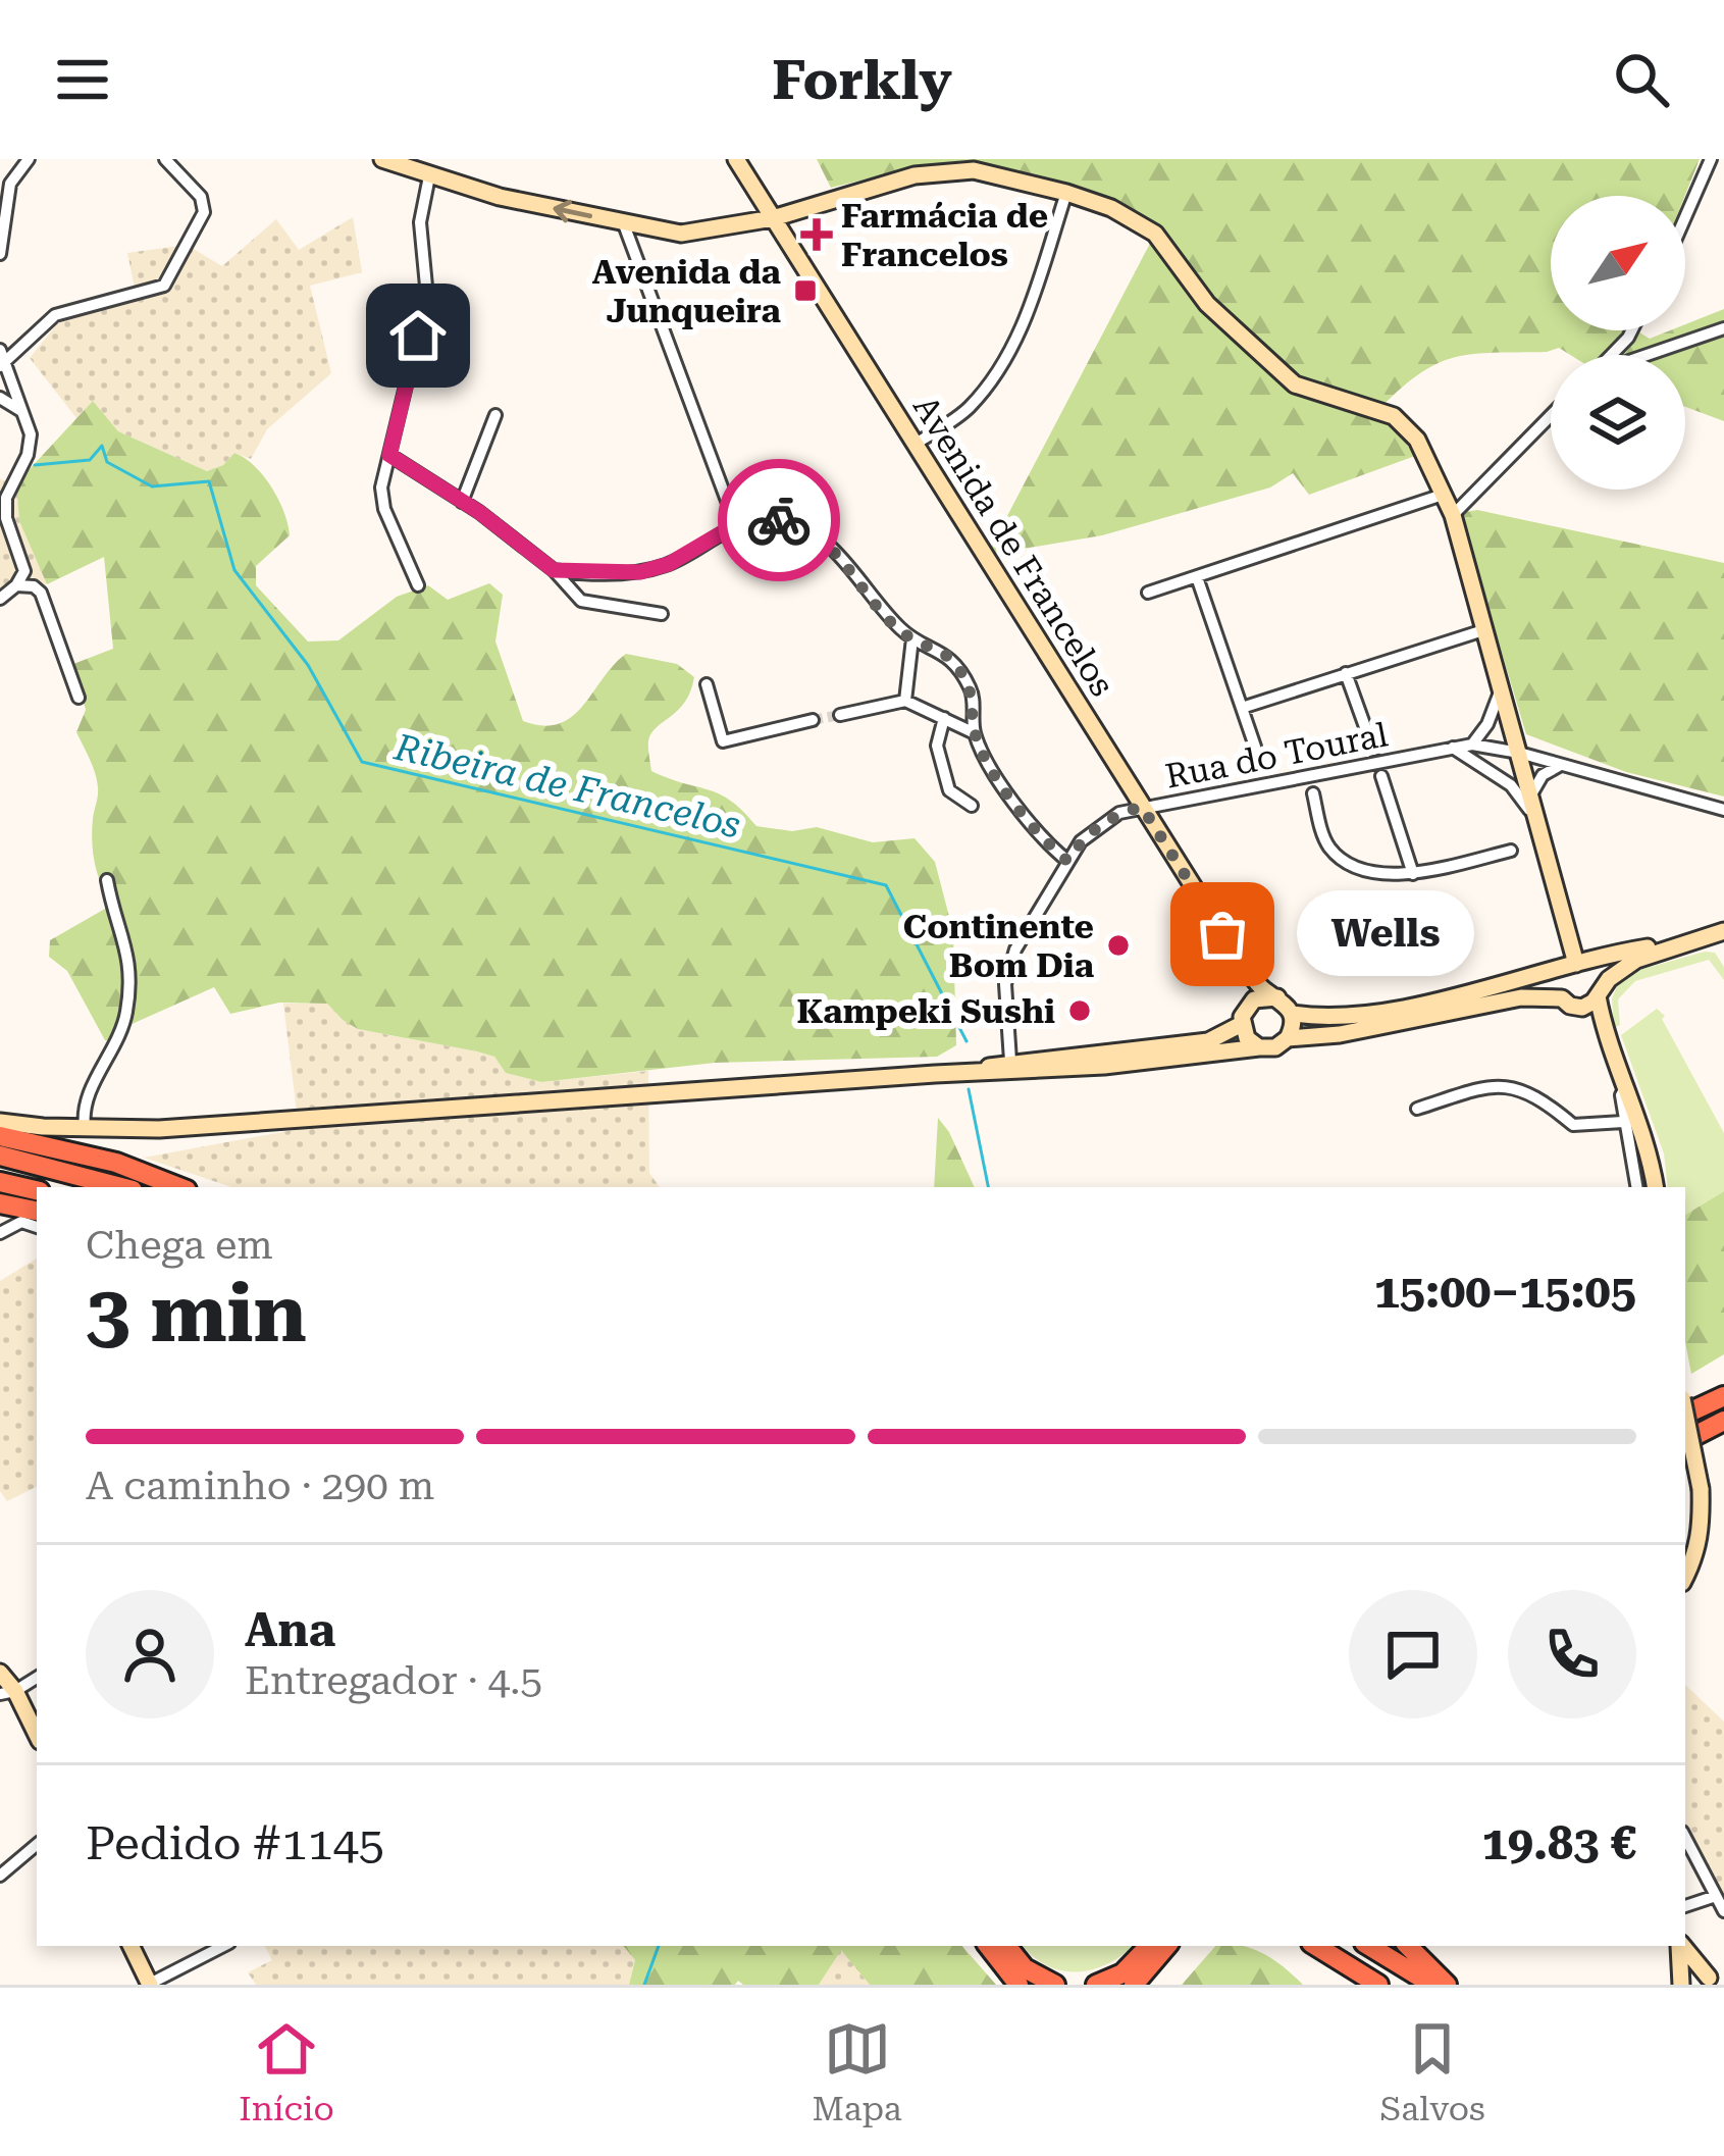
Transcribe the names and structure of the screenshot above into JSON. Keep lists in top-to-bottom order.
{
  "streets": {
    "main road": ["Avenida de Francelos"],
    "street": ["Rua do Toural"]
  },
  "crossings": [
    ["Avenida de Francelos", "Rua do Toural"]
  ],
  "water": ["Ribeira de Francelos"],
  "places": {
    "health": ["Farmácia de Francelos"],
    "transit": ["Avenida da Junqueira"],
    "other": ["Wells", "Continente Bom Dia", "Kampeki Sushi"]
  },
  "north": "top right",
  "page": {
    "header": "Forkly",
    "bubble": "Wells",
    "heading": ["3 min", "Chega em", "15:00–15:05"],
    "panel": [
      "Ana",
      "Entregador · 4.5",
      "Pedido #1145",
      "19.83 €"
    ],
    "bar": "A caminho · 290 m",
    "tabs": ["Início", "Mapa", "Salvos"]
  }
}
